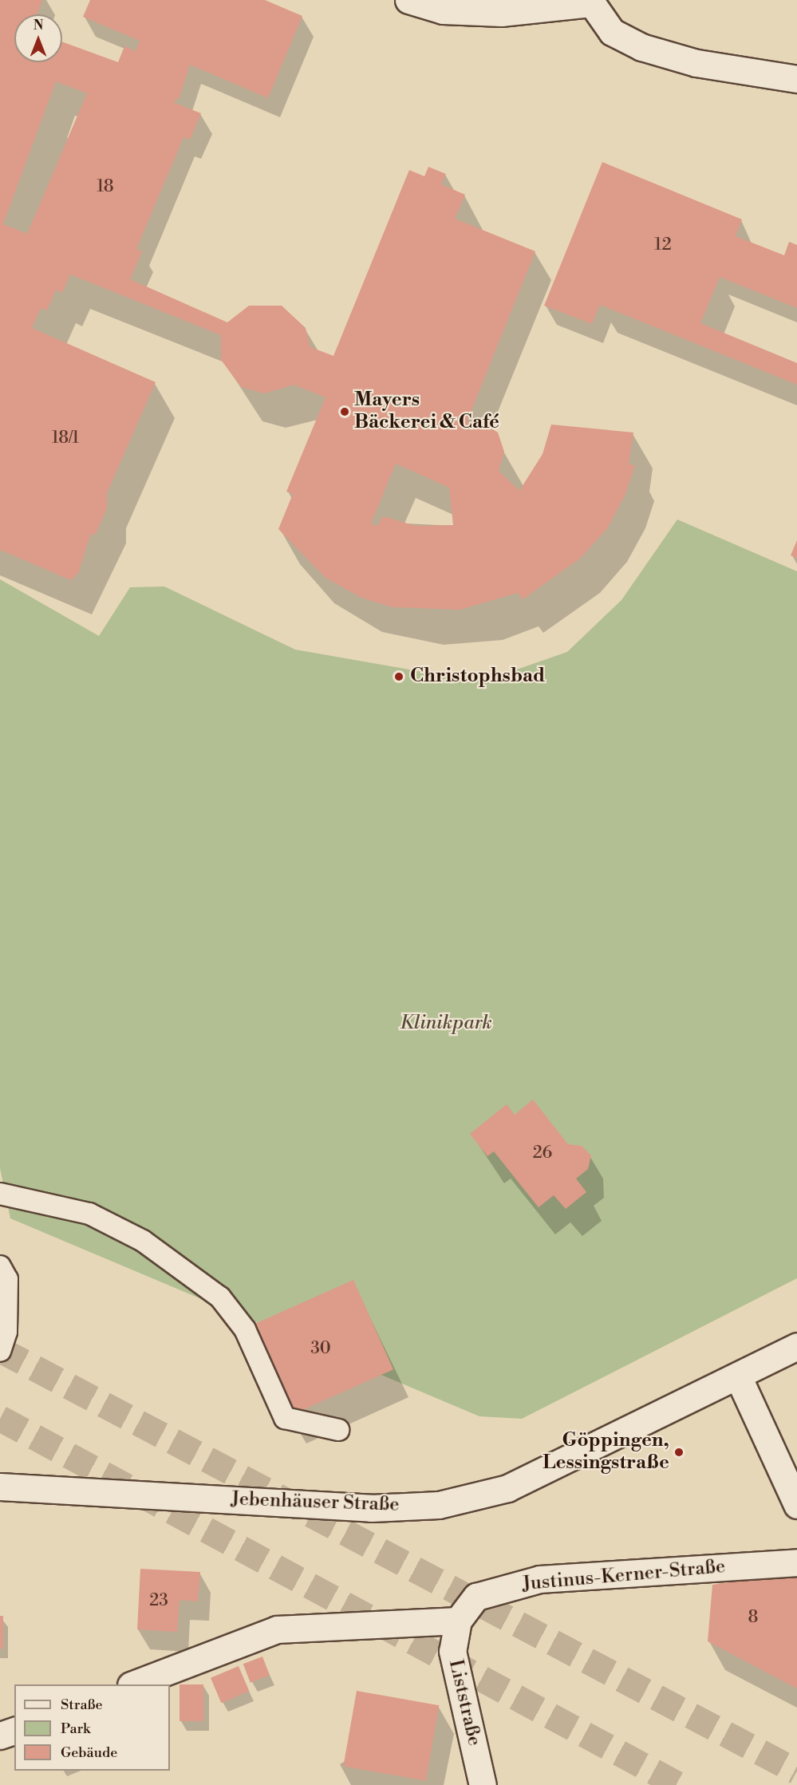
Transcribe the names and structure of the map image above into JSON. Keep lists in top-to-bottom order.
{
  "streets": {
    "street": ["Jebenhäuser Straße", "Justinus-Kerner-Straße", "Liststraße"]
  },
  "crossings": [
    ["Justinus-Kerner-Straße", "Liststraße"]
  ],
  "parks": ["Klinikpark"],
  "places": ["Mayers Bäckerei & Café", "Christophsbad", "Göppingen, Lessingstraße"],
  "house_numbers": [
    "18",
    "12",
    "18/1",
    "26",
    "30",
    "23",
    "8"
  ],
  "legend": ["Straße", "Park", "Gebäude"],
  "north": "top"
}
